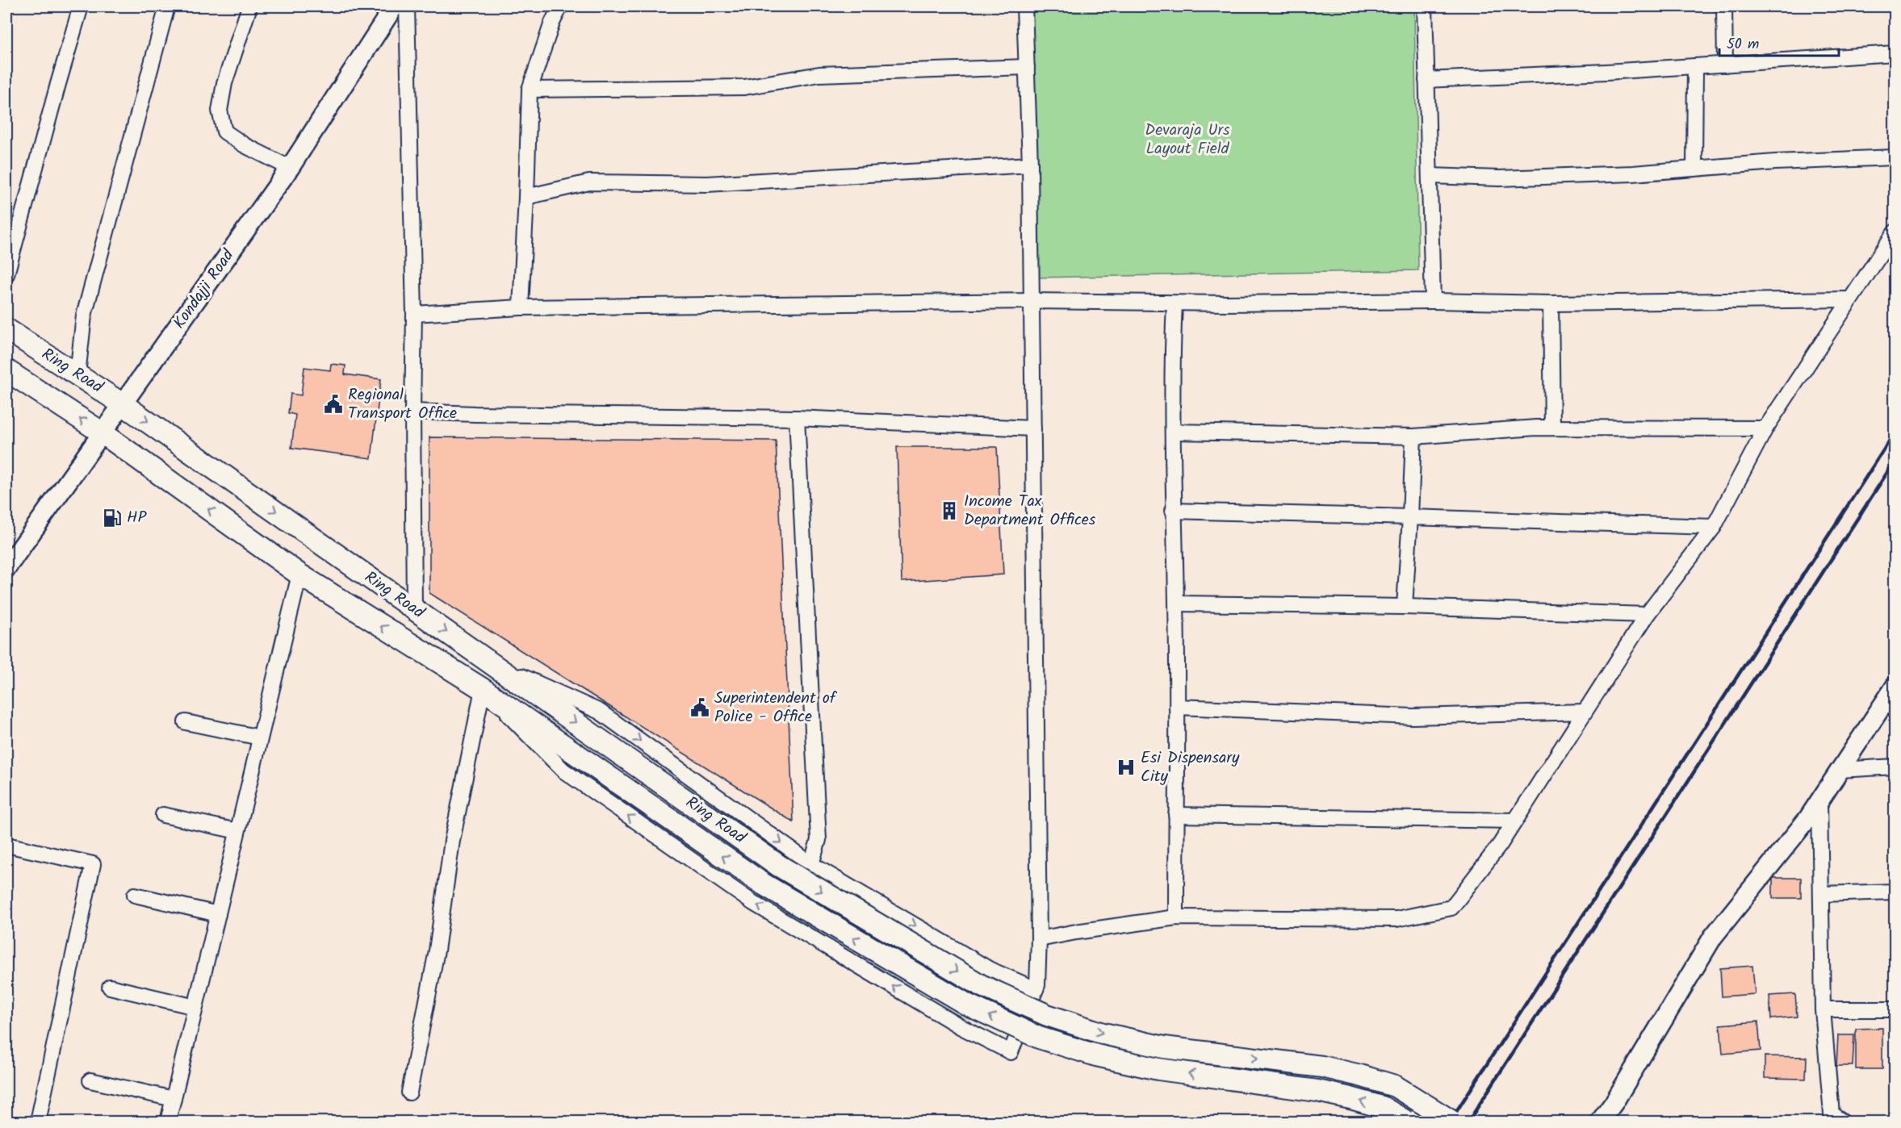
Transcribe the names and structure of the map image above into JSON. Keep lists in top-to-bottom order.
{
  "streets": {
    "main road": ["Ring Road"],
    "street": ["Kondajji Road"]
  },
  "crossings": [
    ["Kondajji Road", "Ring Road"]
  ],
  "parks": ["Devaraja Urs Layout Field"],
  "places": {
    "public building": ["Regional Transport Office", "Superintendent of Police - Office"],
    "building": ["Income Tax Department Offices"],
    "fuel station": ["HP"],
    "hospital": ["Esi Dispensary City"]
  },
  "scale_bar": "50 m"
}
